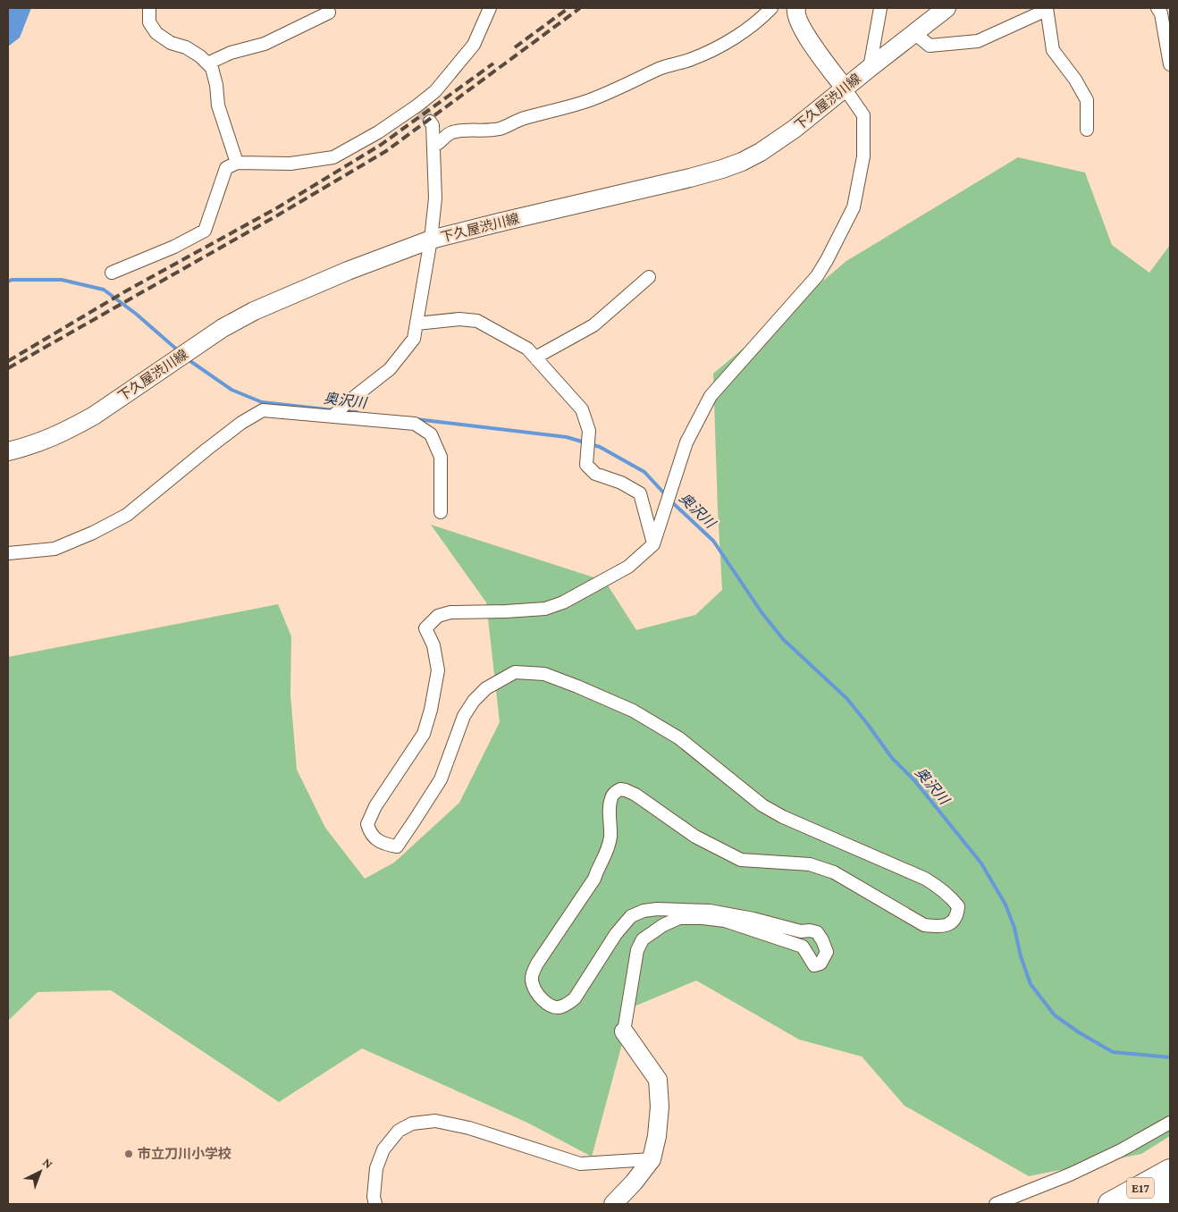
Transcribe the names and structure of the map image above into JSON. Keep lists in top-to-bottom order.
{
  "streets": {
    "highway": ["E17"],
    "main road": ["下久屋渋川線"]
  },
  "water": ["奥沢川"],
  "places": ["市立刀川小学校"],
  "north": "top right"
}
